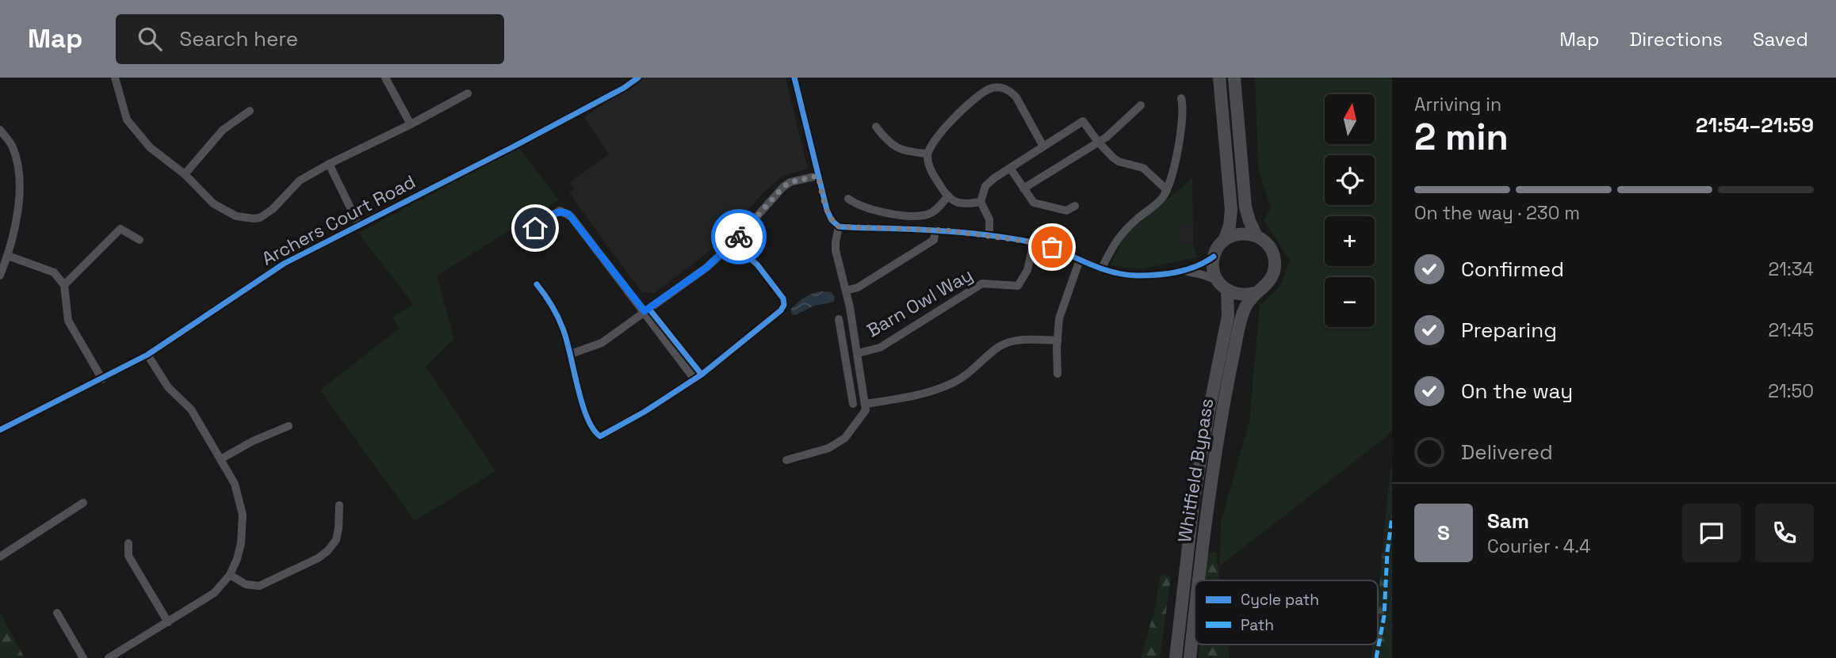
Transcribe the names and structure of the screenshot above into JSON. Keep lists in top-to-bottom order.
{
  "streets": {
    "highway": ["Whitfield Bypass"],
    "street": ["Archers Court Road", "Barn Owl Way"]
  },
  "legend": ["Cycle path", "Path"],
  "north": "top",
  "page": {
    "header": "Map",
    "search": "Search here",
    "nav": ["Map", "Directions", "Saved"],
    "heading": ["2 min", "Arriving in", "21:54–21:59"],
    "panel": ["Sam", "Courier · 4.4"],
    "map_buttons": ["+", "−"],
    "bar": "On the way · 230 m",
    "list": [
      ["Confirmed", "21:34"],
      ["Preparing", "21:45"],
      ["On the way", "21:50"],
      "Delivered"
    ],
    "round": "S"
  }
}
